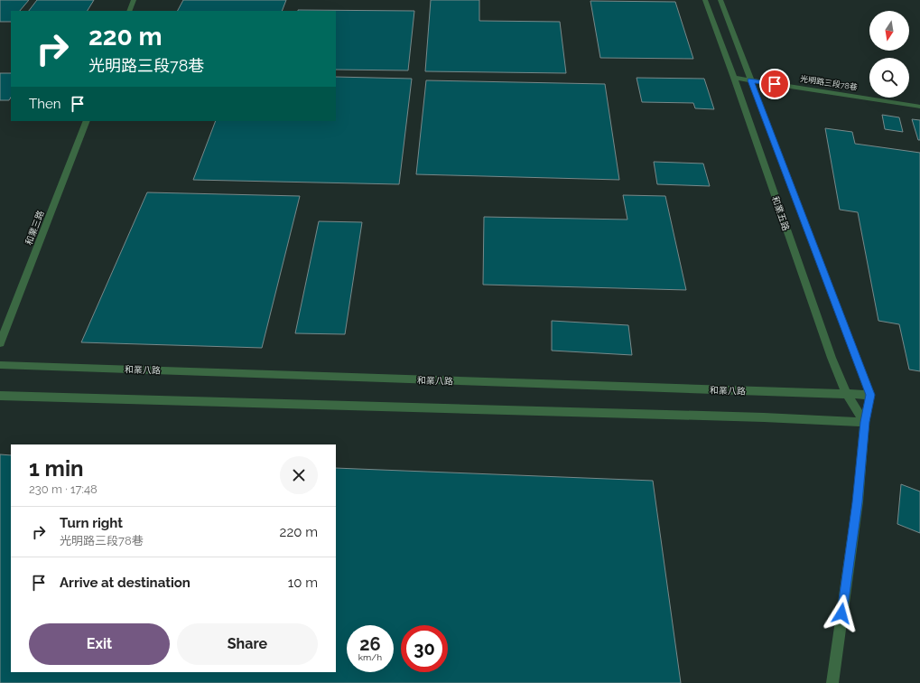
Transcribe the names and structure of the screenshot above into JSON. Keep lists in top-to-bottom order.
{
  "streets": {
    "street": [
      "光明路三段78巷",
      "和業五路",
      "和業三路",
      "和業八路"
    ]
  },
  "crossings": [
    ["光明路三段78巷", "和業五路"],
    ["和業五路", "和業八路"]
  ],
  "north": "bottom",
  "page": {
    "turn": ["220 m", "光明路三段78巷"],
    "then": "Then",
    "heading": ["1 min", "230 m · 17:48"],
    "list": [
      {
        "name": "Turn right",
        "note": "光明路三段78巷",
        "value": "220 m"
      },
      {
        "name": "Arrive at destination",
        "value": "10 m"
      }
    ],
    "buttons": ["Exit", "Share"],
    "speed": "26 km/h",
    "limit": "30"
  }
}
